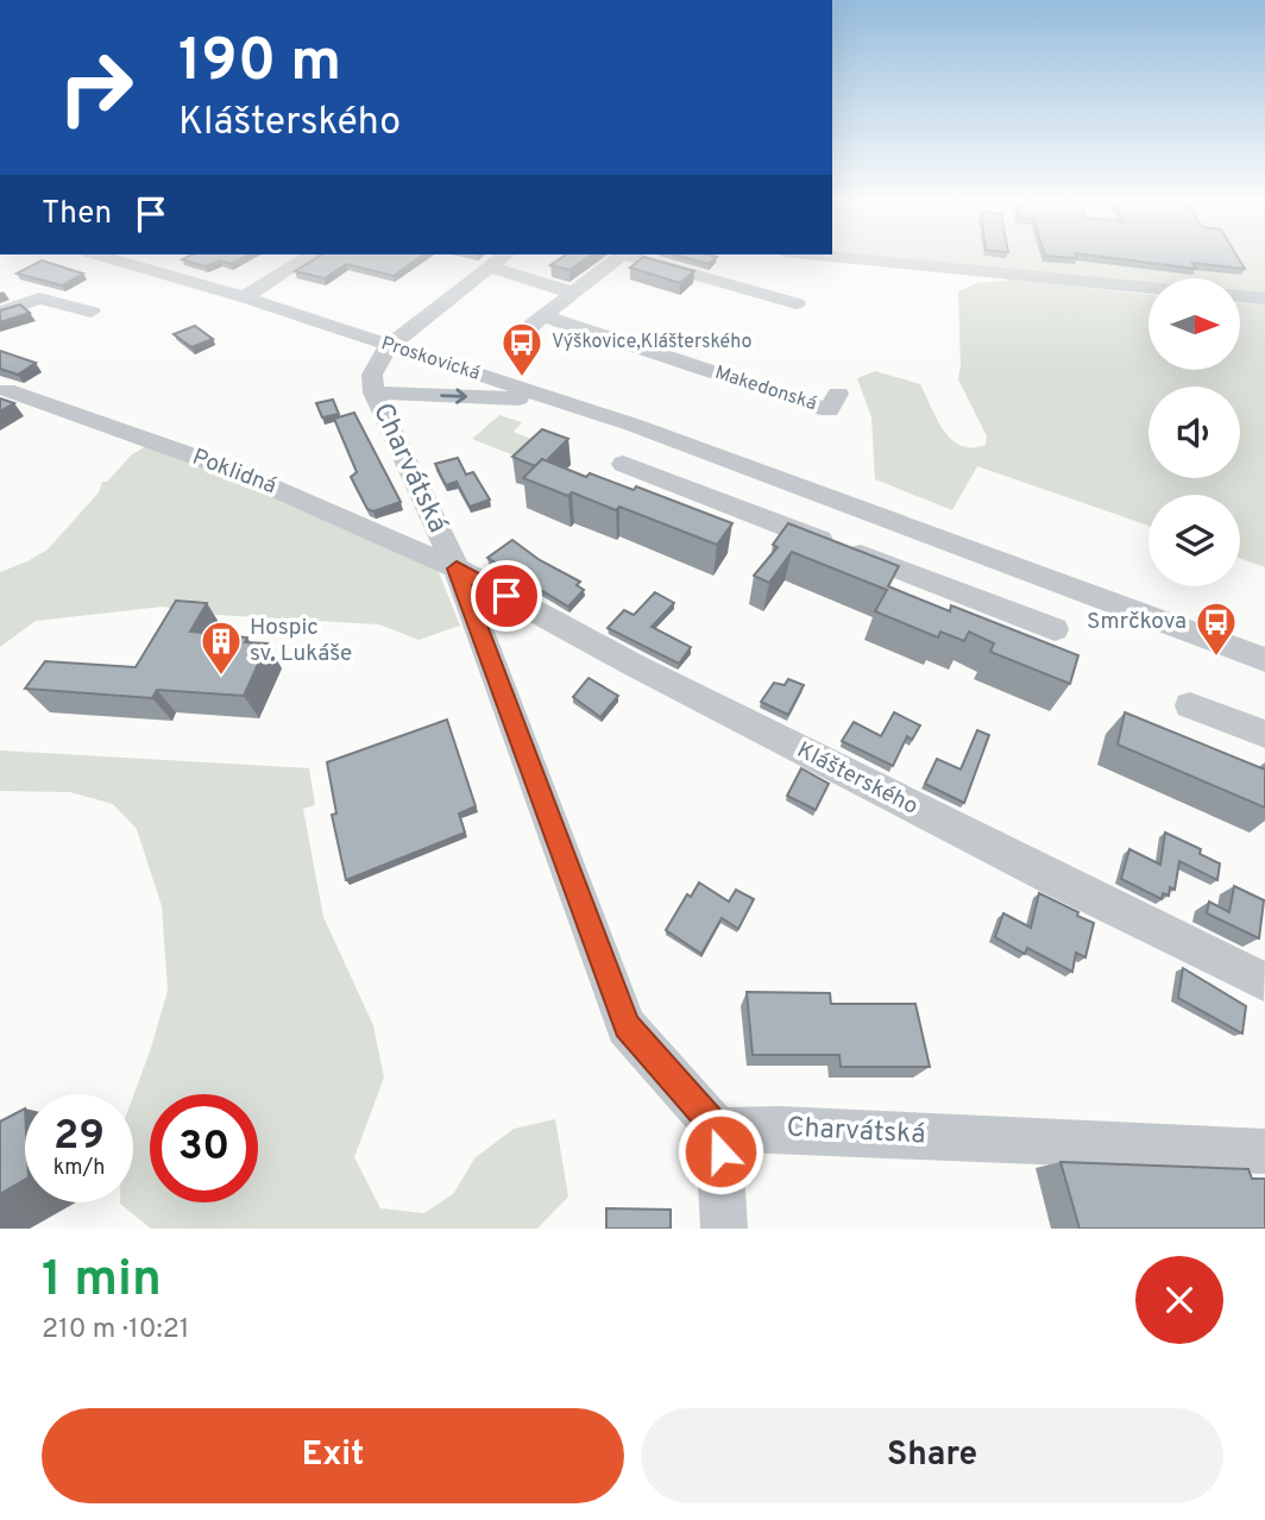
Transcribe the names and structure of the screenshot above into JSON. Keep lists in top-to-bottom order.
{
  "streets": {
    "street": [
      "Proskovická",
      "Makedonská",
      "Charvátská",
      "Poklidná",
      "Klášterského"
    ]
  },
  "crossings": [
    ["Proskovická", "Charvátská"],
    ["Charvátská", "Poklidná"],
    ["Charvátská", "Klášterského"],
    ["Poklidná", "Klášterského"]
  ],
  "places": {
    "bus stop": ["Výškovice,Klášterského", "Smrčkova"],
    "building": ["Hospic sv. Lukáše"]
  },
  "north": "right",
  "page": {
    "turn": ["190 m", "Klášterského"],
    "then": "Then",
    "speed": "29 km/h",
    "limit": "30",
    "heading": ["1 min", "210 m · 10:21"],
    "buttons": ["Exit", "Share"]
  }
}
